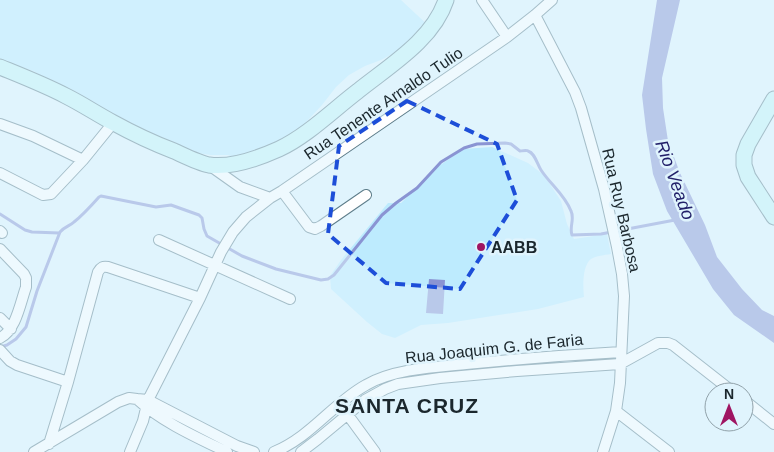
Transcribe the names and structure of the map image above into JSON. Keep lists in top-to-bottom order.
{
  "streets": {
    "street": ["Rua Tenente Arnaldo Tulio", "Rua Ruy Barbosa", "Rua Joaquim G. de Faria"]
  },
  "crossings": [
    ["Rua Tenente Arnaldo Tulio", "Rua Ruy Barbosa"],
    ["Rua Ruy Barbosa", "Rua Joaquim G. de Faria"]
  ],
  "districts": ["SANTA CRUZ"],
  "water": ["Rio Veado"],
  "places": ["AABB"],
  "north": "top"
}
